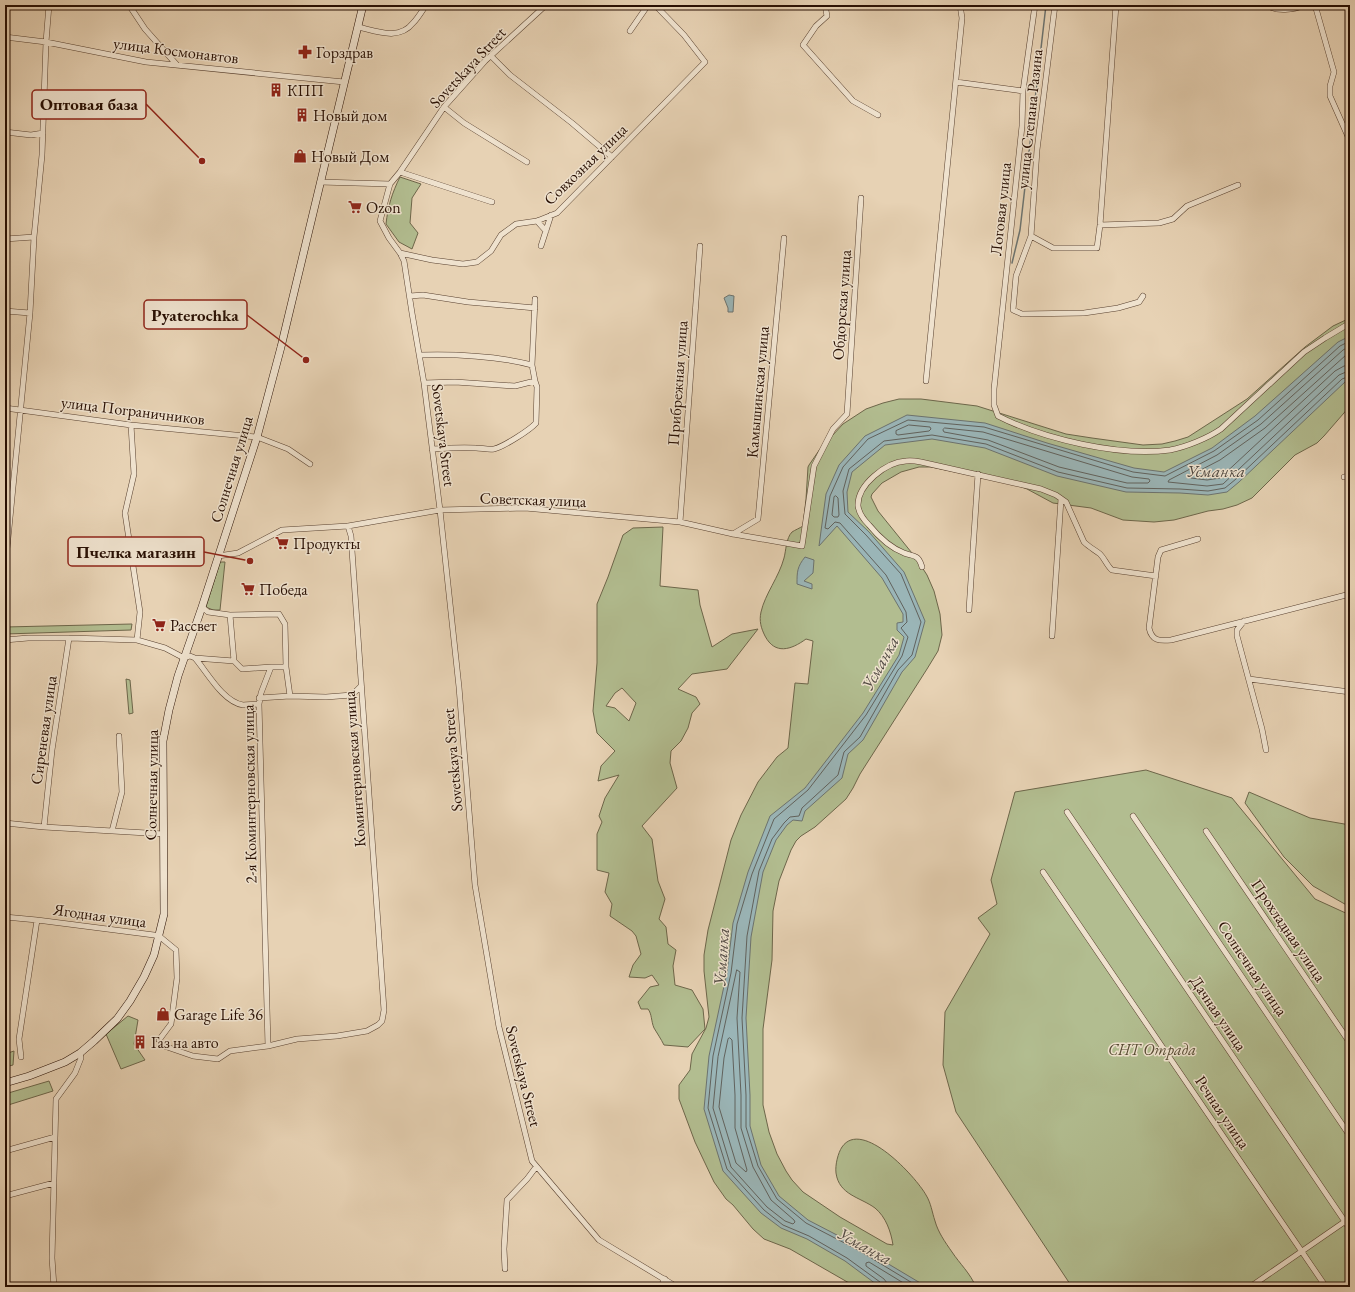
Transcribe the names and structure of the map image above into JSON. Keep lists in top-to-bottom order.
{
  "streets": {
    "street": [
      "улица Космонавтов",
      "Sovetskaya Street",
      "улица Степана Разина",
      "Совхозная улица",
      "Логовая улица",
      "Обдорская улица",
      "Прибрежная улица",
      "Камышинская улица",
      "улица Пограничников",
      "Солнечная улица",
      "Советская улица",
      "Сиреневая улица",
      "Коминтерновская улица",
      "2-я Коминтерновская улица",
      "Ягодная улица",
      "Прохладная улица",
      "Дачная улица",
      "Речная улица"
    ]
  },
  "crossings": [
    ["улица Космонавтов", "Солнечная улица"],
    ["Sovetskaya Street", "Совхозная улица"],
    ["Sovetskaya Street", "Советская улица"],
    ["Обдорская улица", "Советская улица"],
    ["Прибрежная улица", "Советская улица"],
    ["Камышинская улица", "Советская улица"],
    ["улица Пограничников", "Солнечная улица"],
    ["Солнечная улица", "Советская улица"],
    ["Солнечная улица", "Ягодная улица"],
    ["Советская улица", "Коминтерновская улица"],
    ["Коминтерновская улица", "2-я Коминтерновская улица"]
  ],
  "water": ["Усманка"],
  "parks": ["СНТ Отрада"],
  "places": {
    "pharmacy": ["Горздрав"],
    "building": ["КПП", "Новый дом", "Газ на авто"],
    "shop": ["Новый Дом", "Garage Life 36"],
    "other": ["Оптовая база", "Pyaterochka", "Пчелка магазин"],
    "supermarket": [
      "Ozon",
      "Продукты",
      "Победа",
      "Рассвет"
    ]
  }
}
